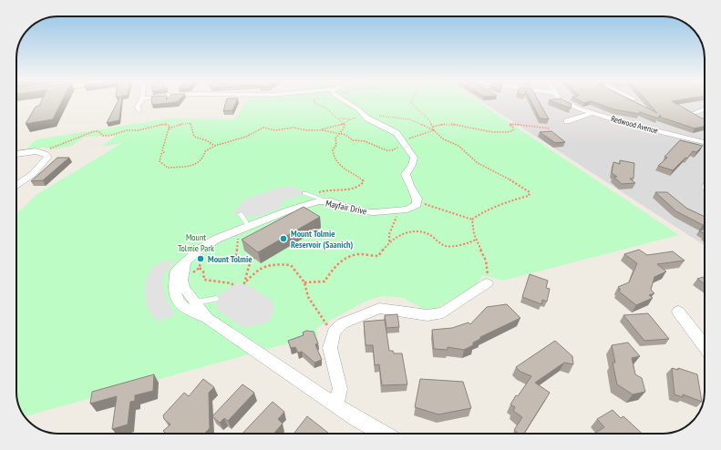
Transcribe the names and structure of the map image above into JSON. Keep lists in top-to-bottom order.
{
  "streets": {
    "street": ["Redwood Avenue", "Mayfair Drive"]
  },
  "parks": ["Mount Tolmie Park"],
  "places": ["Mount Tolmie Reservoir (Saanich)", "Mount Tolmie"]
}
